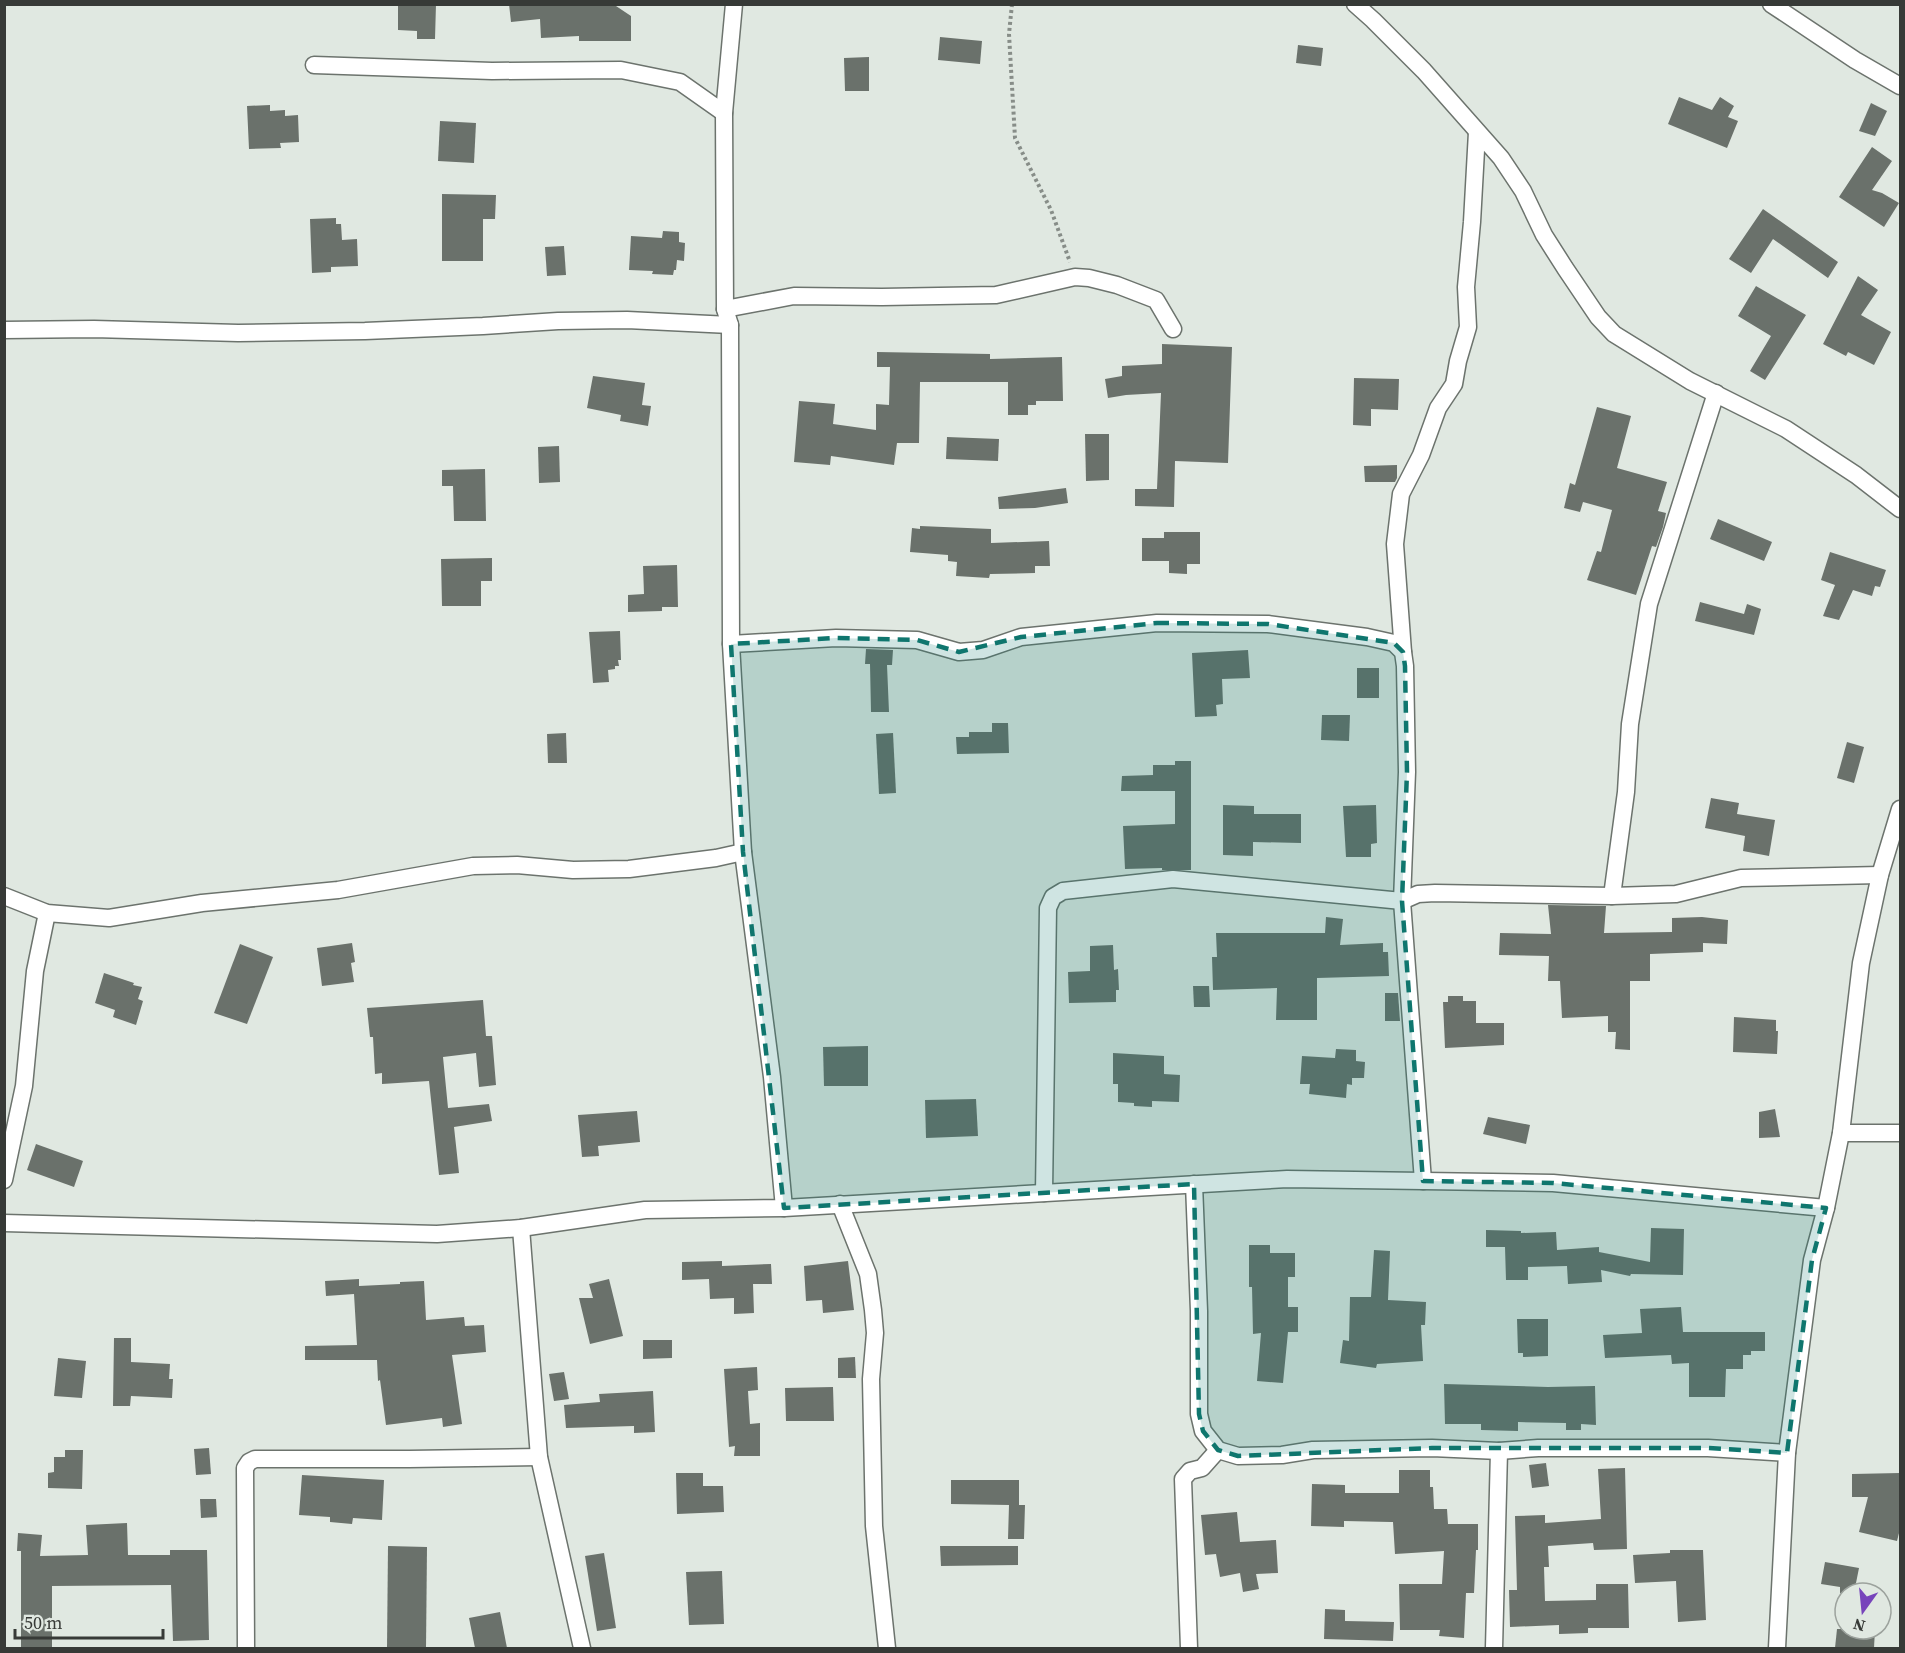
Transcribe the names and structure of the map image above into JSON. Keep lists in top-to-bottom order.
{
  "scale_bar": "50 m",
  "north": "bottom"
}
